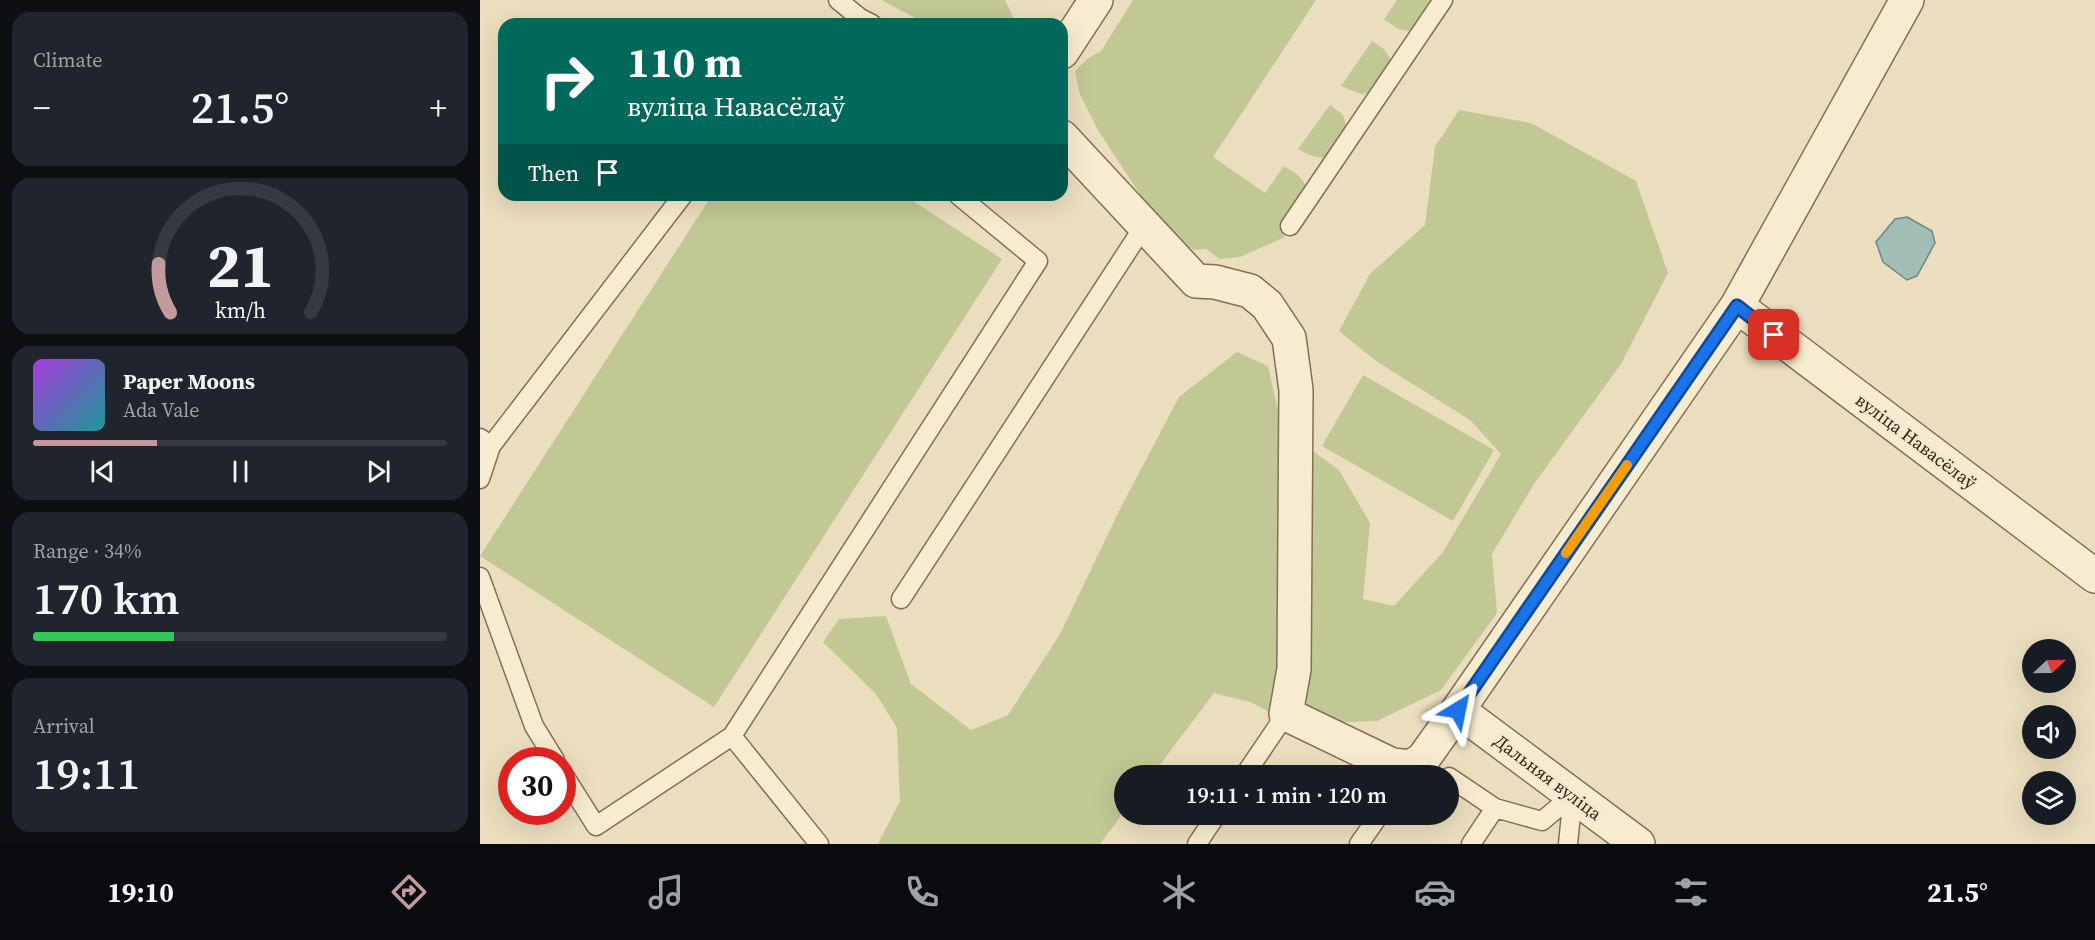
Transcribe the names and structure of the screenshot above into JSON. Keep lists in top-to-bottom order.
{
  "streets": {
    "street": ["вуліца Навасёлаў", "Дальняя вуліца"]
  },
  "north": "right",
  "page": {
    "tile": [
      "Climate",
      ["Range · 34%", "170 km"],
      ["Arrival", "19:11"]
    ],
    "turn": ["110 m", "вуліца Навасёлаў"],
    "heat": ["−", "21.5°", "+"],
    "then": "Then",
    "song": ["Paper Moons", "Ada Vale"],
    "limit": "30",
    "trip": "19:11 · 1 min · 120 m",
    "tabs": ["19:10", "21.5°"],
    "gauge": ["21", "km/h"]
  }
}
